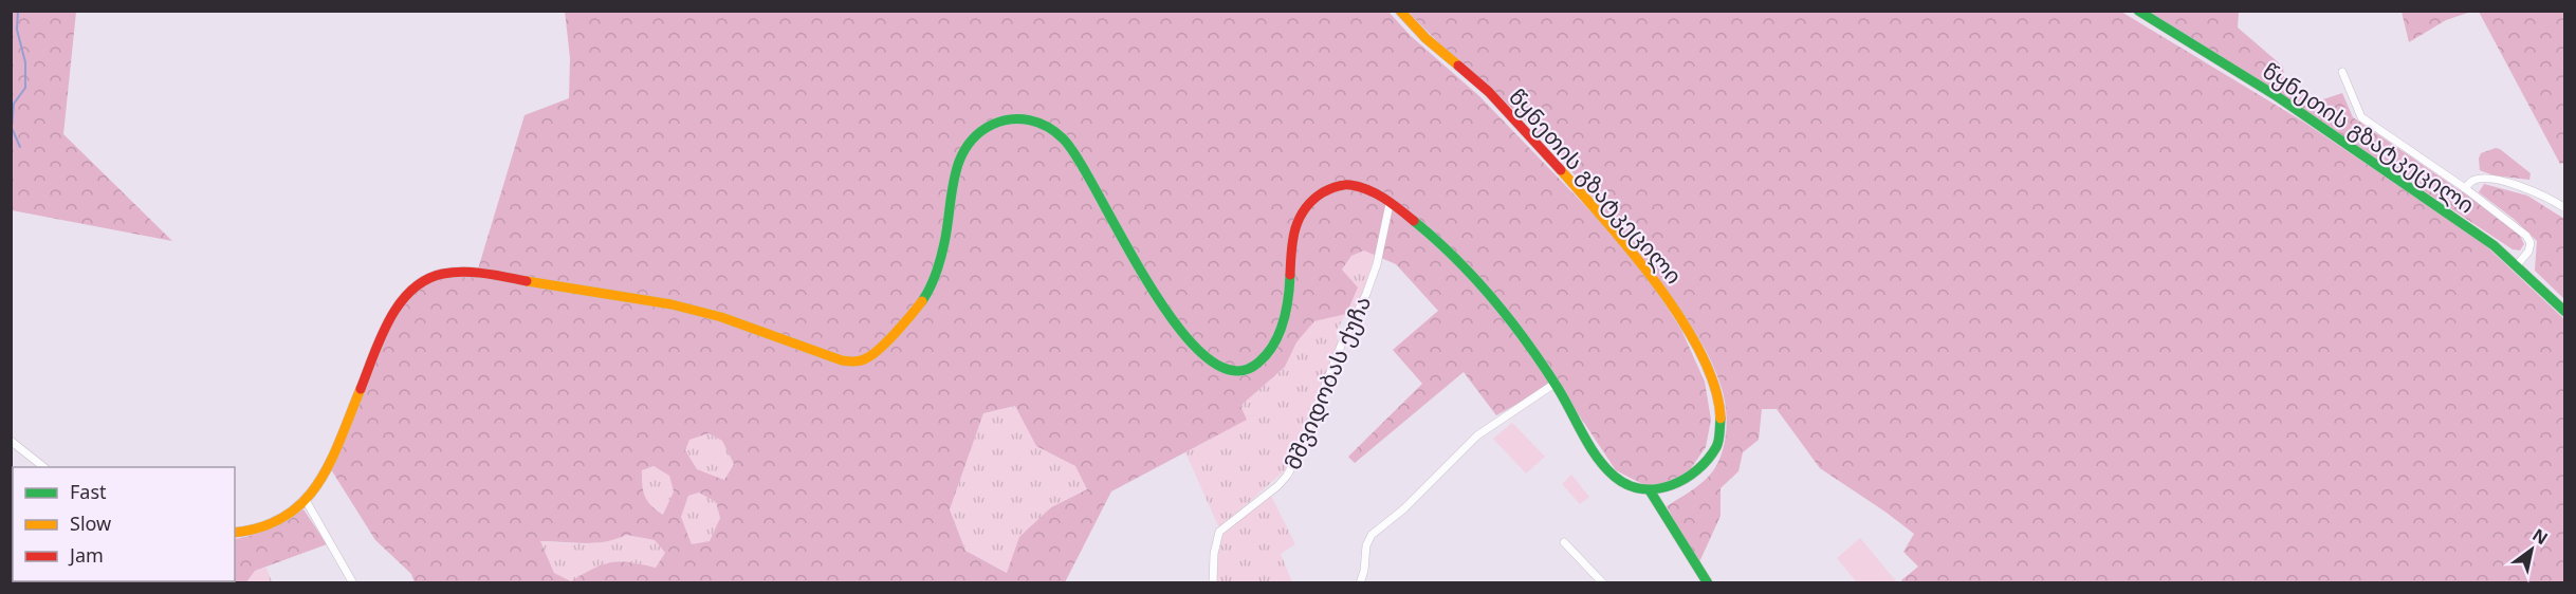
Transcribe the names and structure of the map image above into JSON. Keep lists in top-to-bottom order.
{
  "streets": {
    "main road": ["წყნეთის გზატკეცილი"],
    "street": ["მშვიდობას ქუჩა"]
  },
  "legend": ["Fast", "Slow", "Jam"],
  "north": "top right"
}
